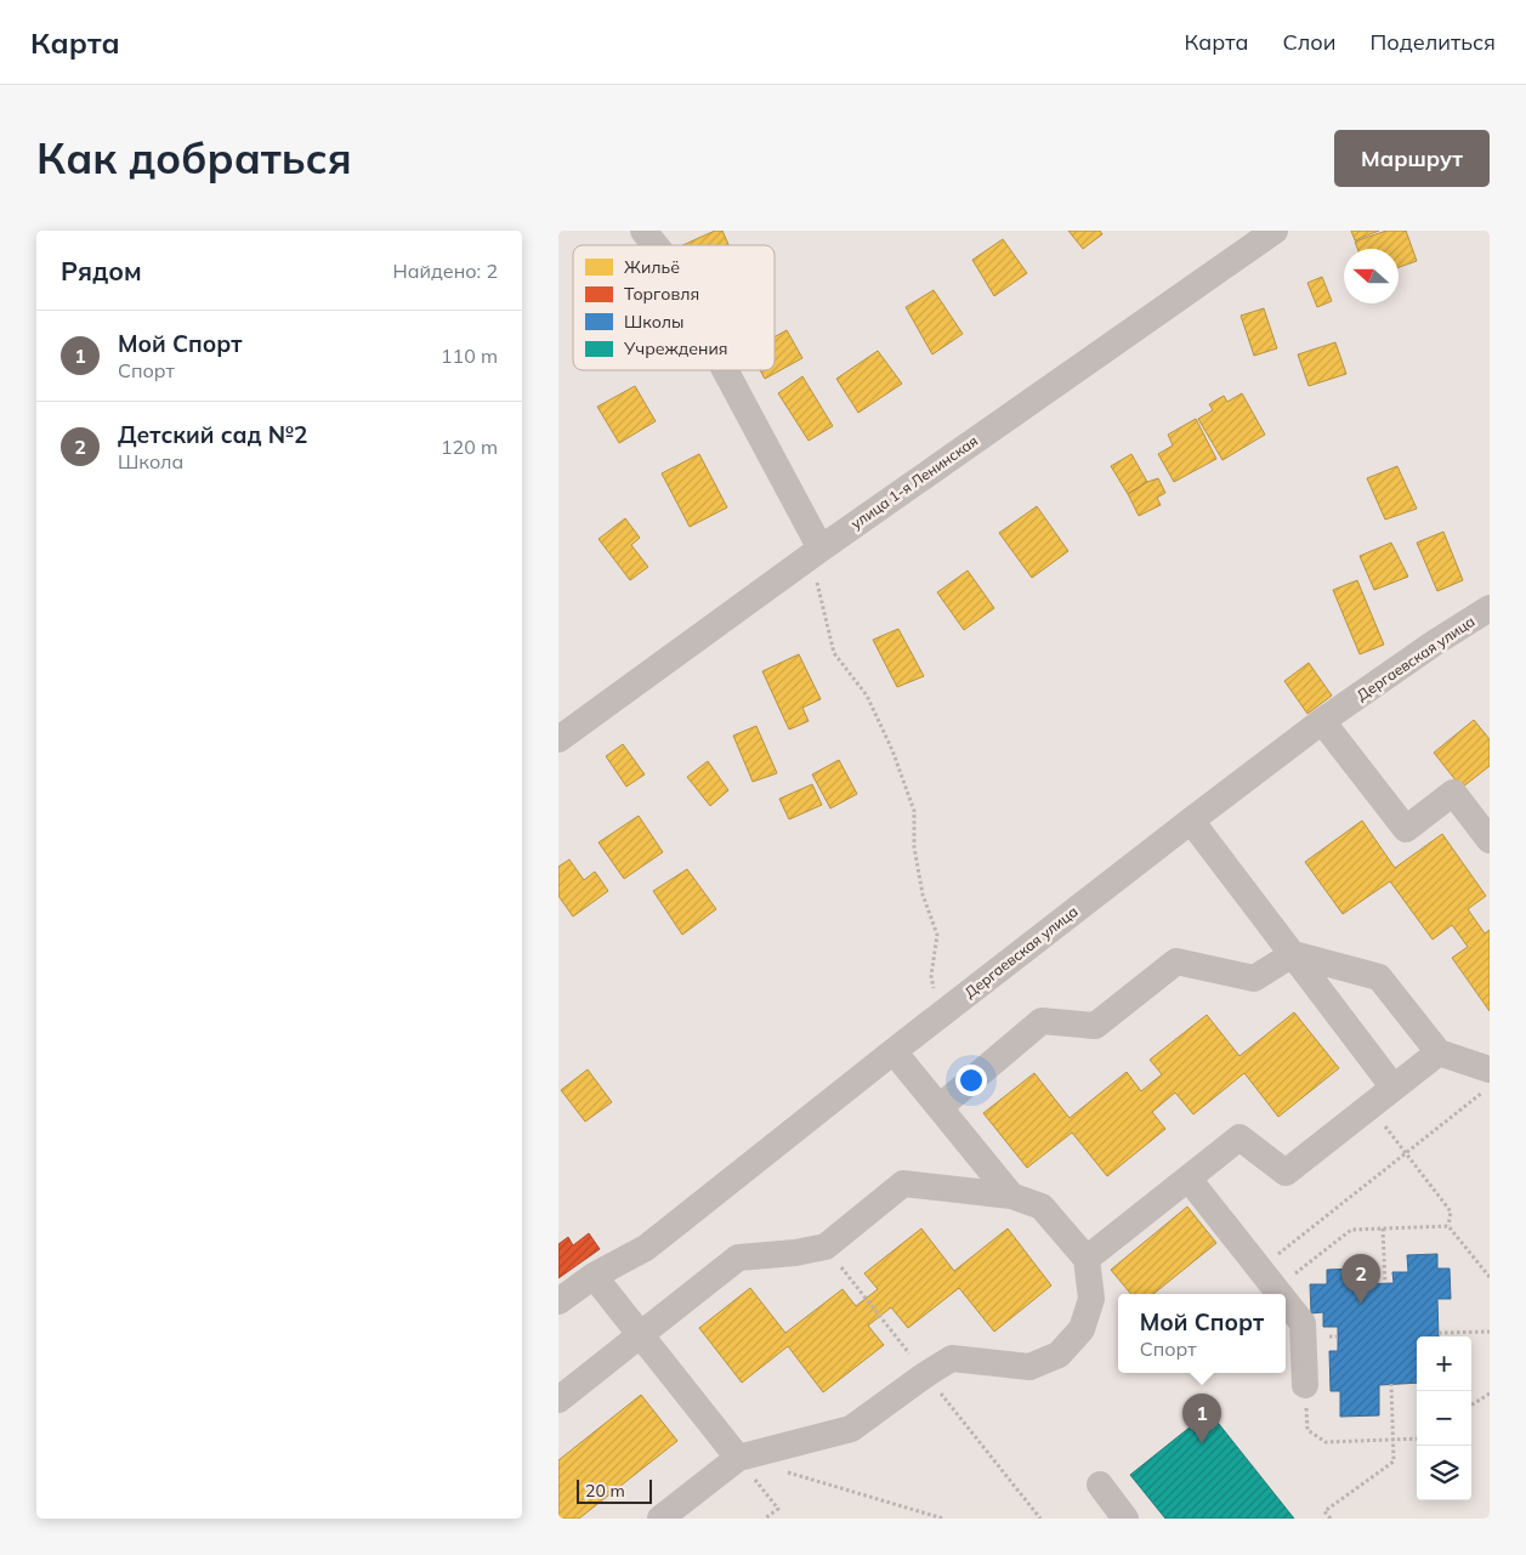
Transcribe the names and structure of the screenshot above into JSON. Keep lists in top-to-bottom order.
{
  "streets": {
    "street": ["улица 1-я Ленинская", "Дергаевская улица"]
  },
  "legend": [
    "Жильё",
    "Торговля",
    "Школы",
    "Учреждения"
  ],
  "scale_bar": "20 m",
  "north": "left",
  "page": {
    "header": "Карта",
    "nav": ["Карта", "Слои", "Поделиться"],
    "buttons": "Маршрут",
    "title": "Как добраться",
    "heading": ["Рядом", "Найдено: 2"],
    "list": [
      {
        "mark": "1",
        "name": "Мой Спорт",
        "note": "Спорт",
        "value": "110 m"
      },
      {
        "mark": "2",
        "name": "Детский сад №2",
        "note": "Школа",
        "value": "120 m"
      }
    ],
    "pins": ["2", "1"],
    "popup": ["Мой Спорт", "Спорт"],
    "map_buttons": ["+", "−"],
    "scale": "20 m"
  }
}
